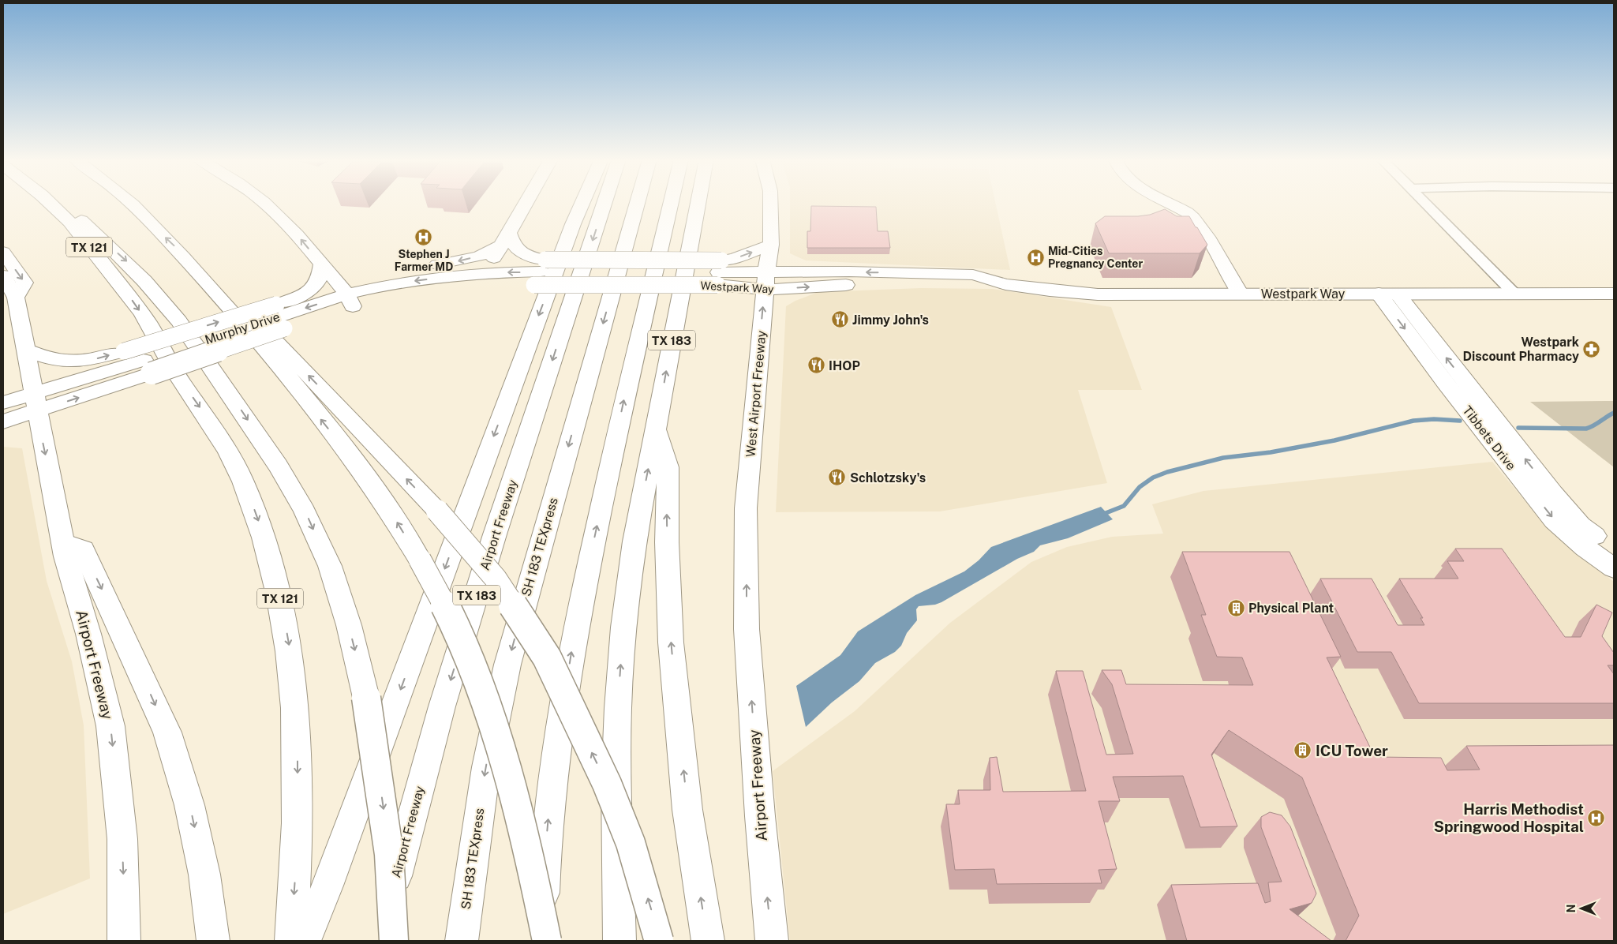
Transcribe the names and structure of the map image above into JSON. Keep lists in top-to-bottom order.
{
  "streets": {
    "main road": [
      "TX 121",
      "Westpark Way",
      "Murphy Drive",
      "TX 183",
      "West Airport Freeway",
      "Tibbets Drive",
      "Airport Freeway",
      "SH 183 TEXpress"
    ]
  },
  "crossings": [
    ["Westpark Way", "Murphy Drive"],
    ["Westpark Way", "West Airport Freeway"],
    ["Westpark Way", "Tibbets Drive"],
    ["Murphy Drive", "Airport Freeway"],
    ["West Airport Freeway", "Airport Freeway"]
  ],
  "places": {
    "hospital": ["Stephen J Farmer MD", "Mid-Cities Pregnancy Center", "Harris Methodist Springwood Hospital"],
    "restaurant": ["Jimmy John's", "IHOP", "Schlotzsky's"],
    "pharmacy": ["Westpark Discount Pharmacy"],
    "building": ["Physical Plant", "ICU Tower"]
  },
  "north": "left"
}
